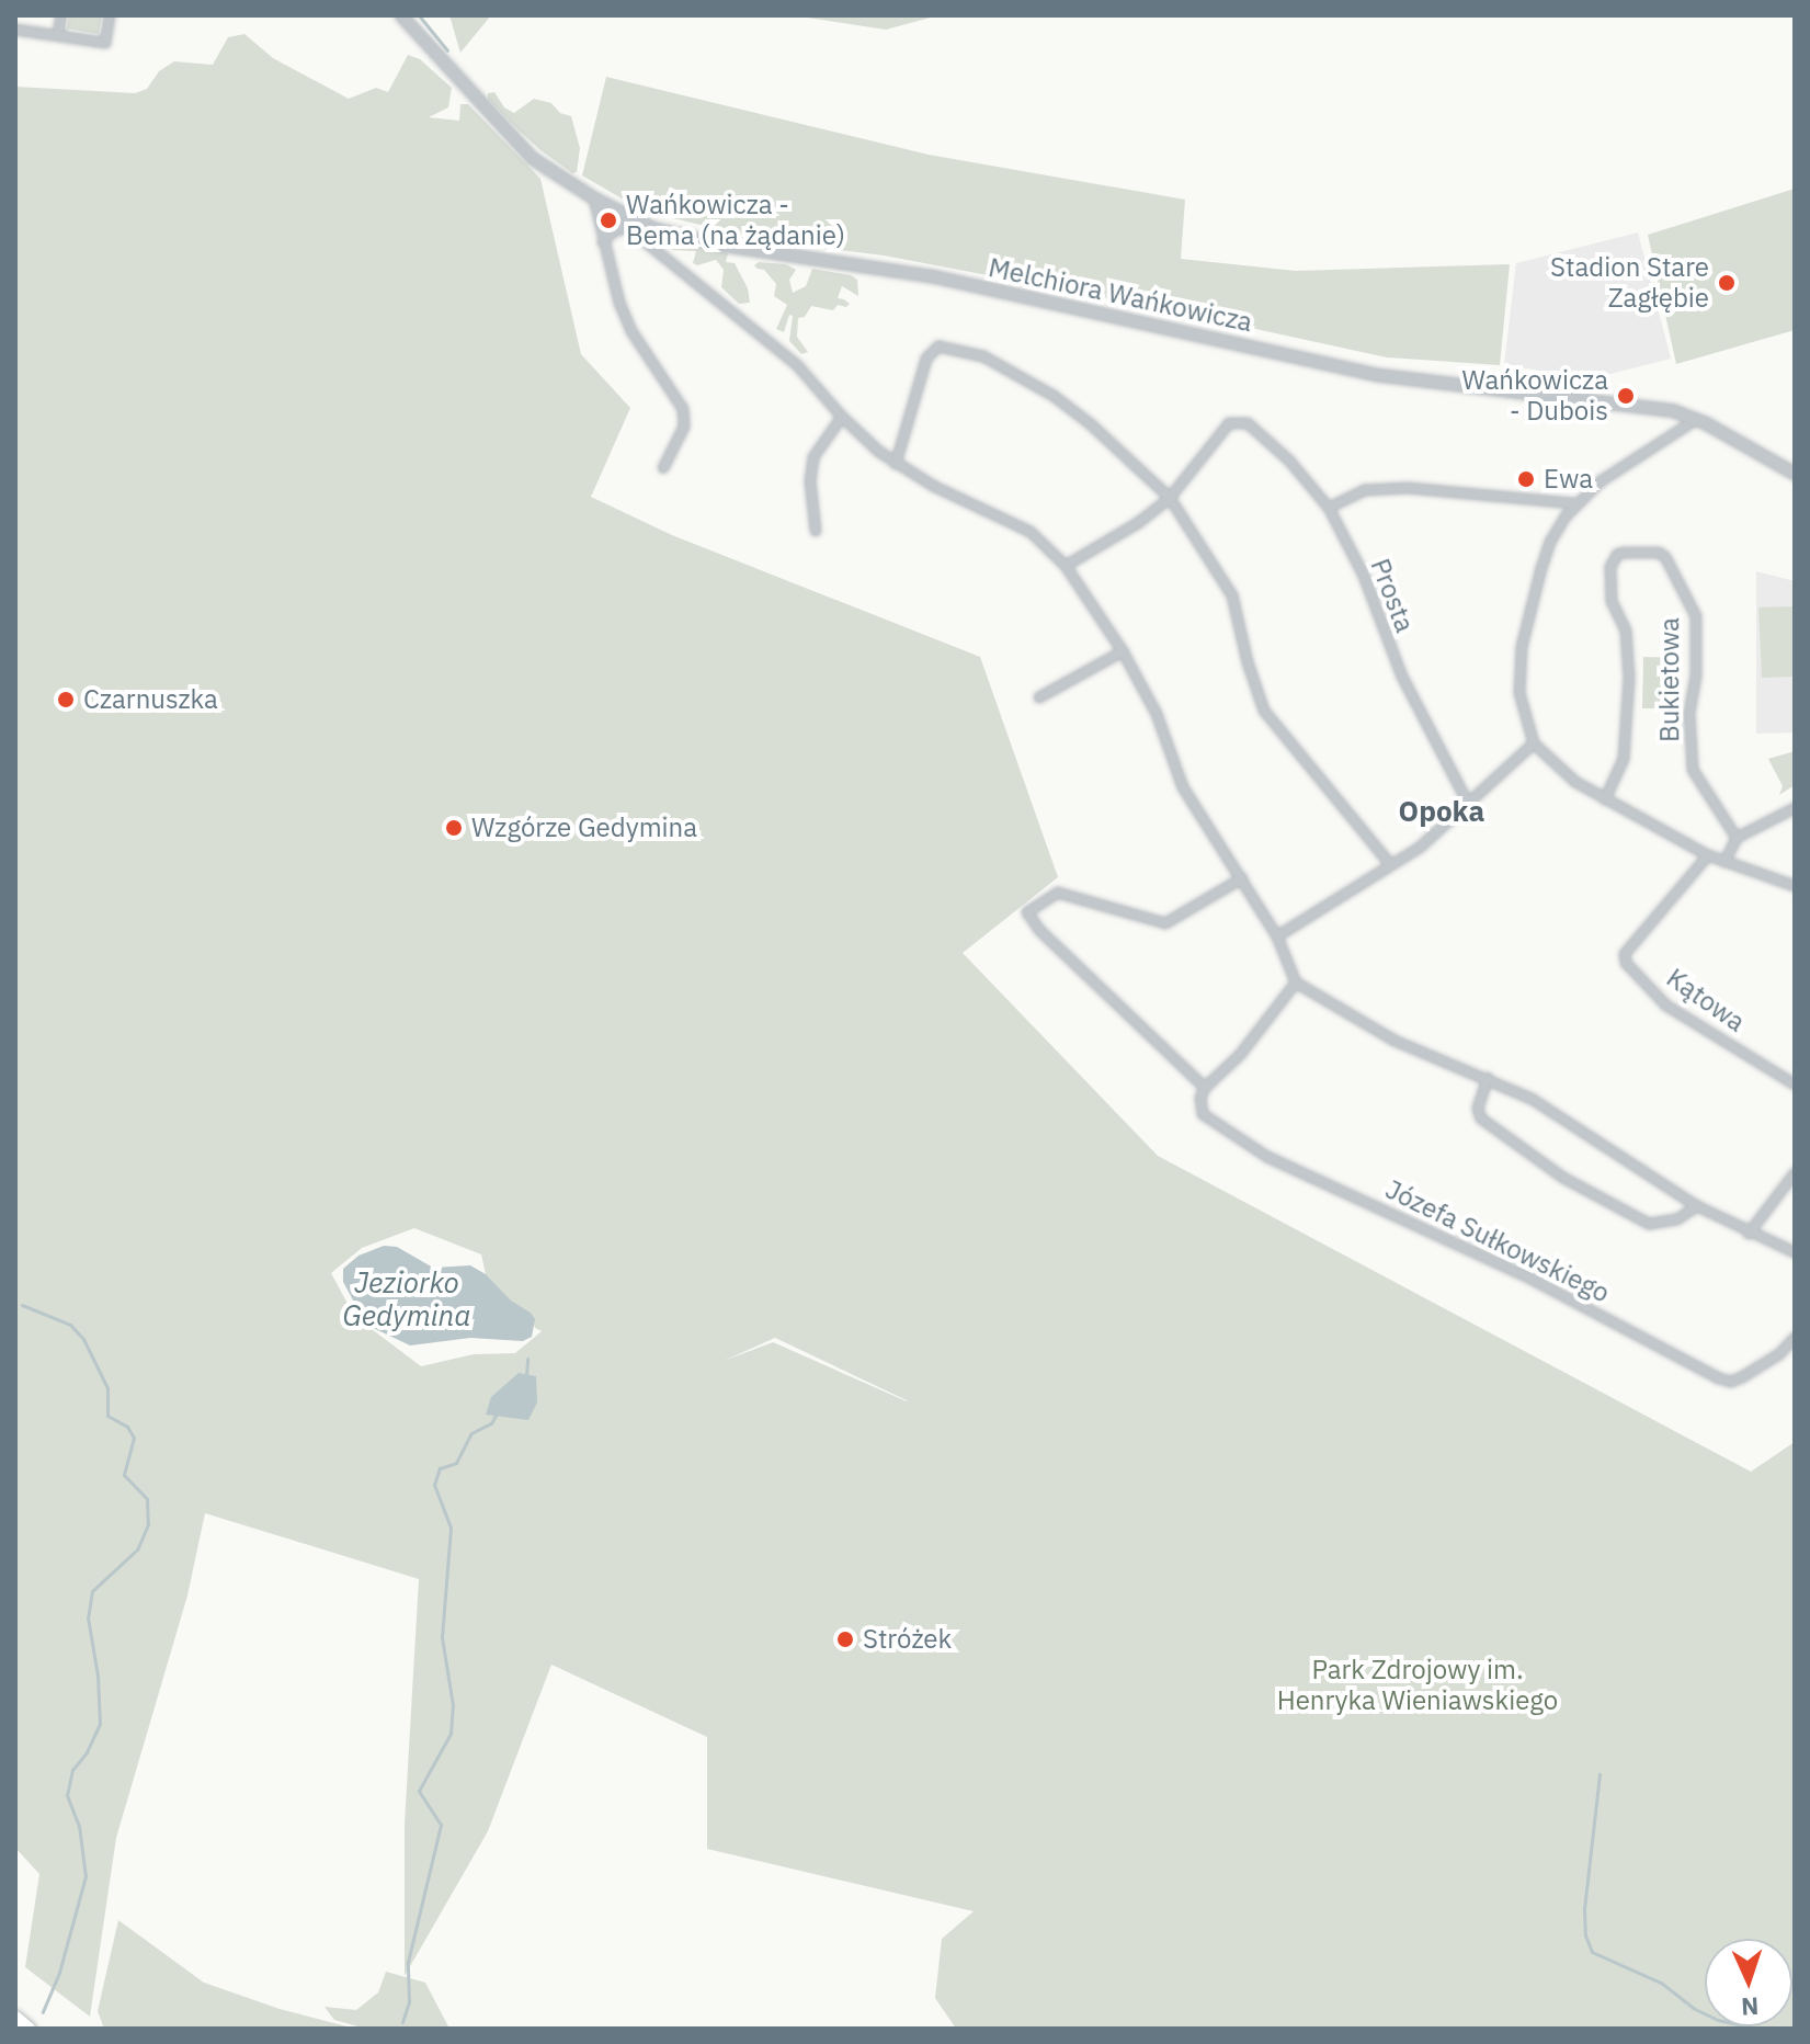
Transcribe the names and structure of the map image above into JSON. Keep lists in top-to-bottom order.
{
  "streets": {
    "street": [
      "Melchiora Wańkowicza",
      "Prosta",
      "Bukietowa",
      "Kątowa",
      "Józefa Sułkowskiego"
    ]
  },
  "districts": ["Opoka"],
  "water": ["Jeziorko Gedymina"],
  "parks": ["Park Zdrojowy im. Henryka Wieniawskiego"],
  "places": [
    "Wańkowicza - Bema (na żądanie)",
    "Stadion Stare Zagłębie",
    "Wańkowicza - Dubois",
    "Ewa",
    "Czarnuszka",
    "Wzgórze Gedymina",
    "Stróżek"
  ],
  "north": "bottom"
}
